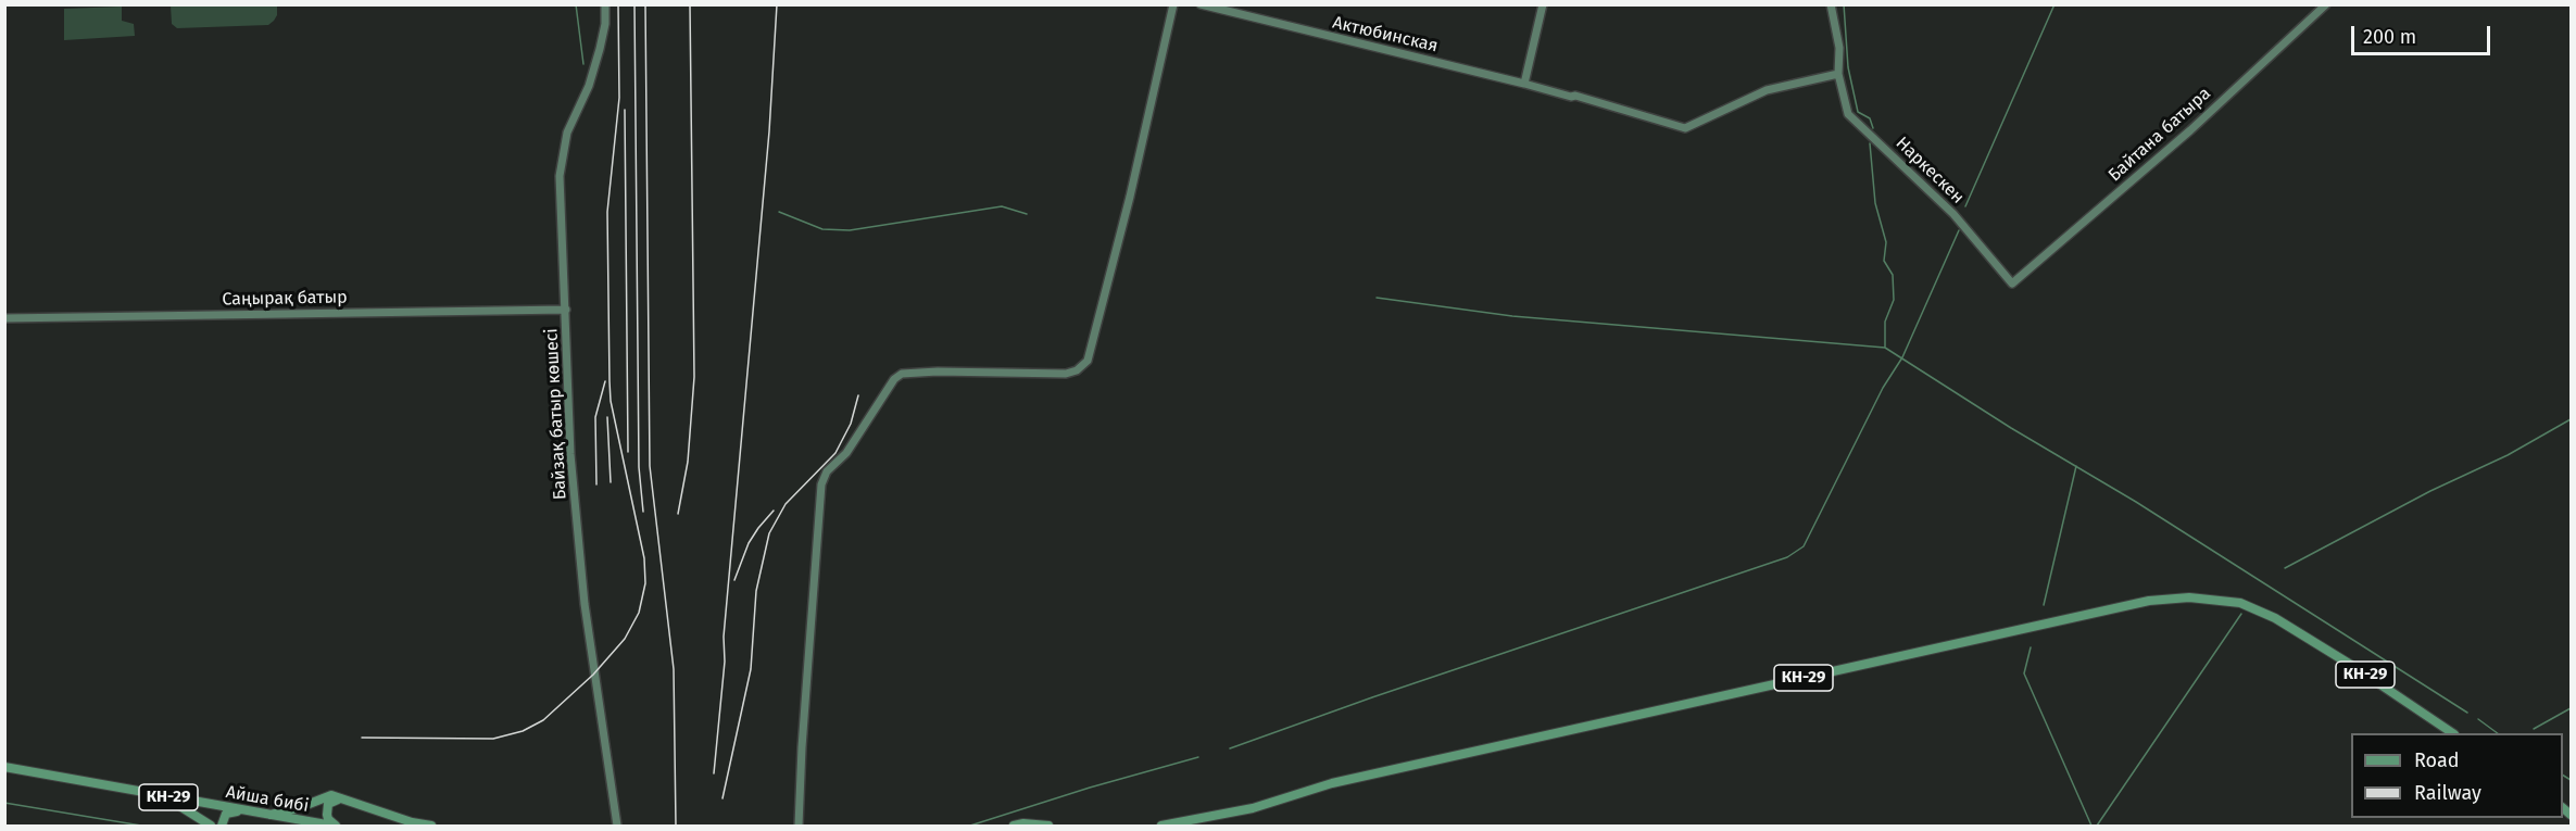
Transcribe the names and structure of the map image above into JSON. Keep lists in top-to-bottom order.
{
  "streets": {
    "main road": ["КН-29", "Айша бибі"],
    "street": [
      "Актюбинская",
      "Байтана батыра",
      "Наркескен",
      "Саңырақ батыр",
      "Байзақ батыр көшесі"
    ]
  },
  "crossings": [
    ["Актюбинская", "Наркескен"],
    ["Байтана батыра", "Наркескен"],
    ["Саңырақ батыр", "Байзақ батыр көшесі"]
  ],
  "legend": ["Road", "Railway"],
  "scale_bar": "200 m"
}
